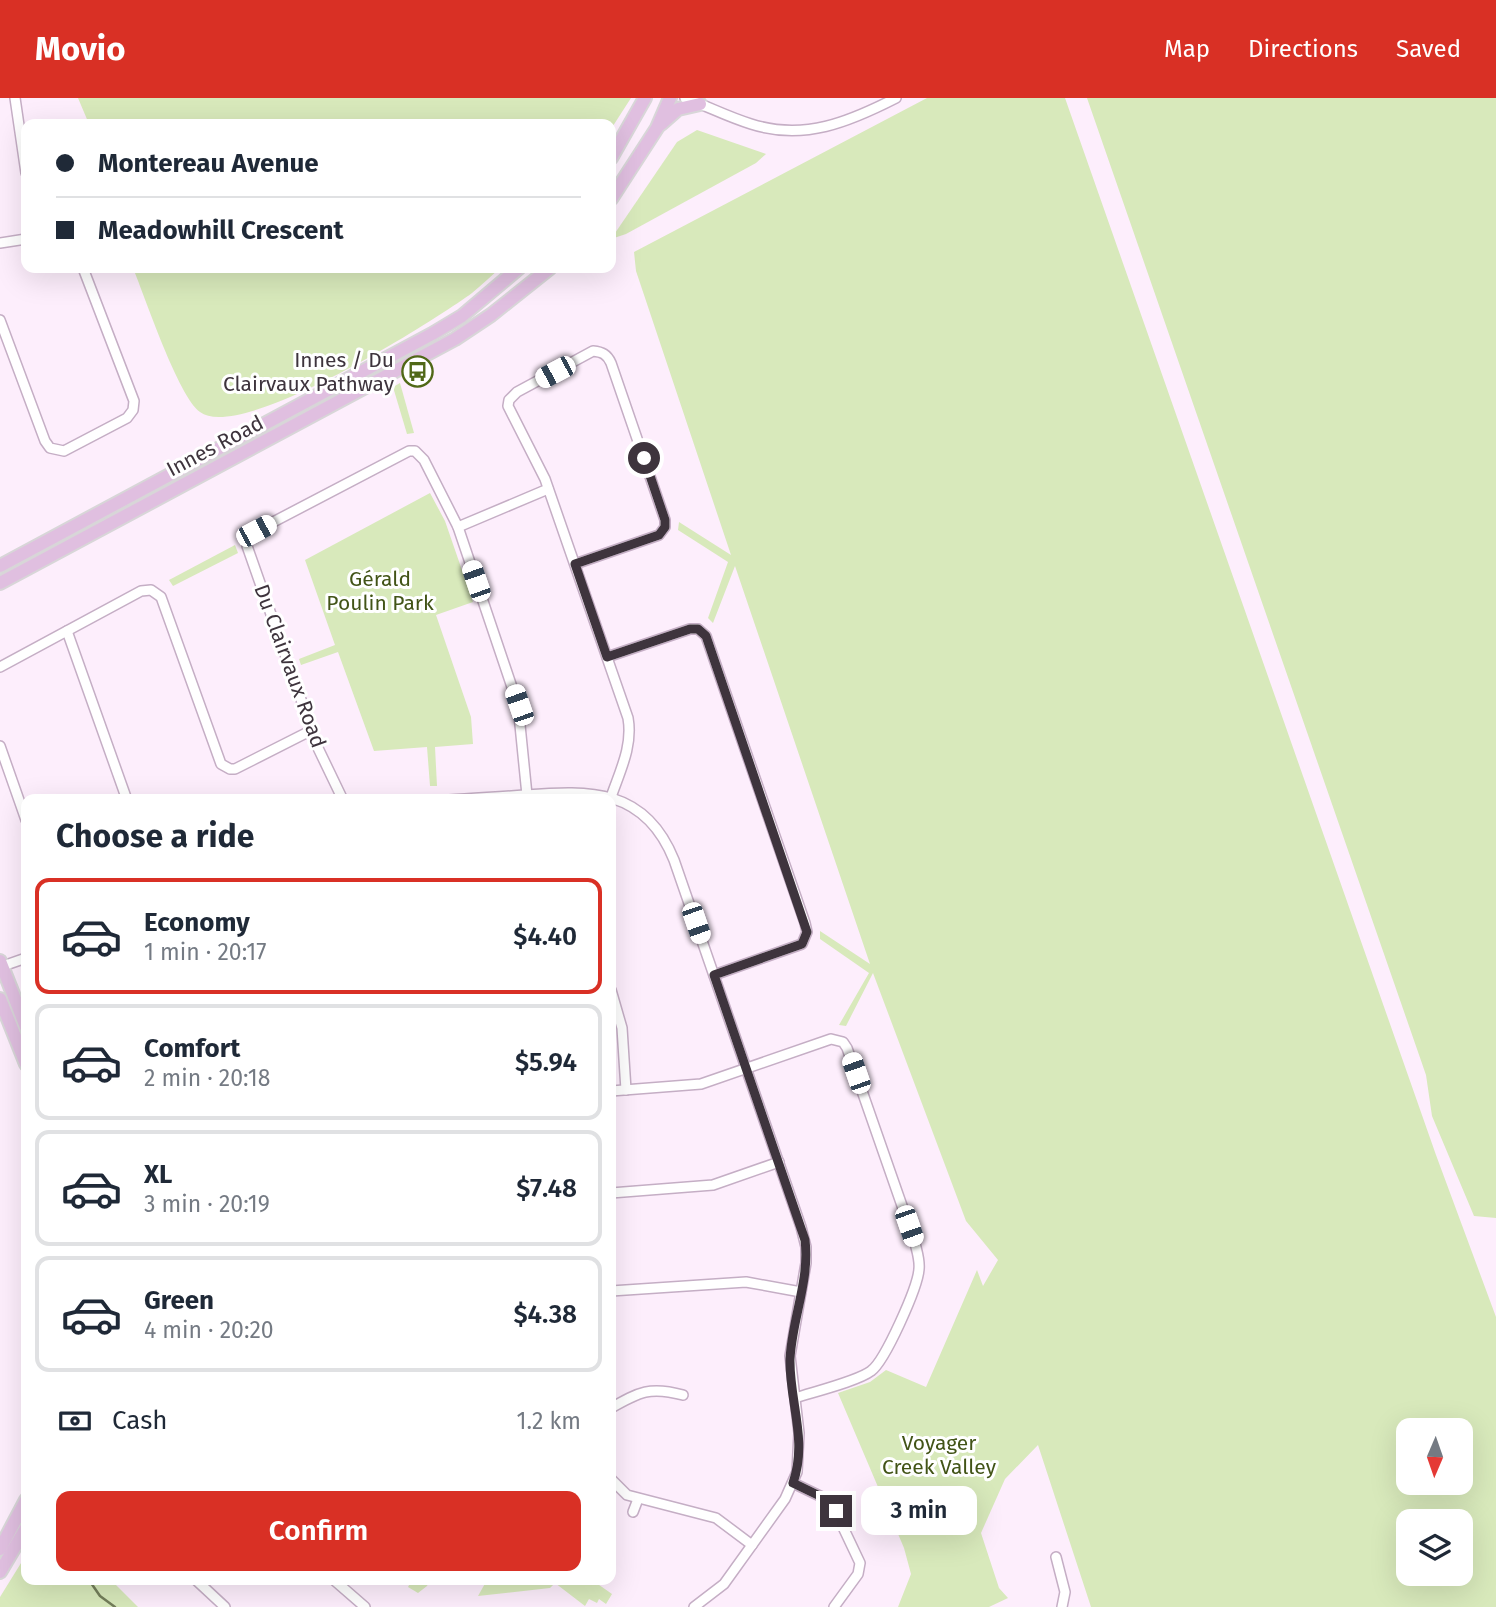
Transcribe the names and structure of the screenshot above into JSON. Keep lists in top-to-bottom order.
{
  "streets": {
    "main road": ["Innes Road"],
    "street": ["Du Clairvaux Road"]
  },
  "parks": ["Gérald Poulin Park", "Voyager Creek Valley"],
  "places": {
    "bus stop": ["Innes / Du Clairvaux Pathway"]
  },
  "north": "bottom",
  "page": {
    "header": "Movio",
    "nav": ["Map", "Directions", "Saved"],
    "banner": ["Montereau Avenue", "Meadowhill Crescent"],
    "heading": "Choose a ride",
    "list": [
      {
        "name": "Economy",
        "note": "1 min · 20:17",
        "value": "$4.40"
      },
      {
        "name": "Comfort",
        "note": "2 min · 20:18",
        "value": "$5.94"
      },
      {
        "name": "XL",
        "note": "3 min · 20:19",
        "value": "$7.48"
      },
      {
        "name": "Green",
        "note": "4 min · 20:20",
        "value": "$4.38"
      }
    ],
    "pay": ["Cash", "1.2 km"],
    "buttons": "Confirm",
    "bubble": "3 min"
  }
}
